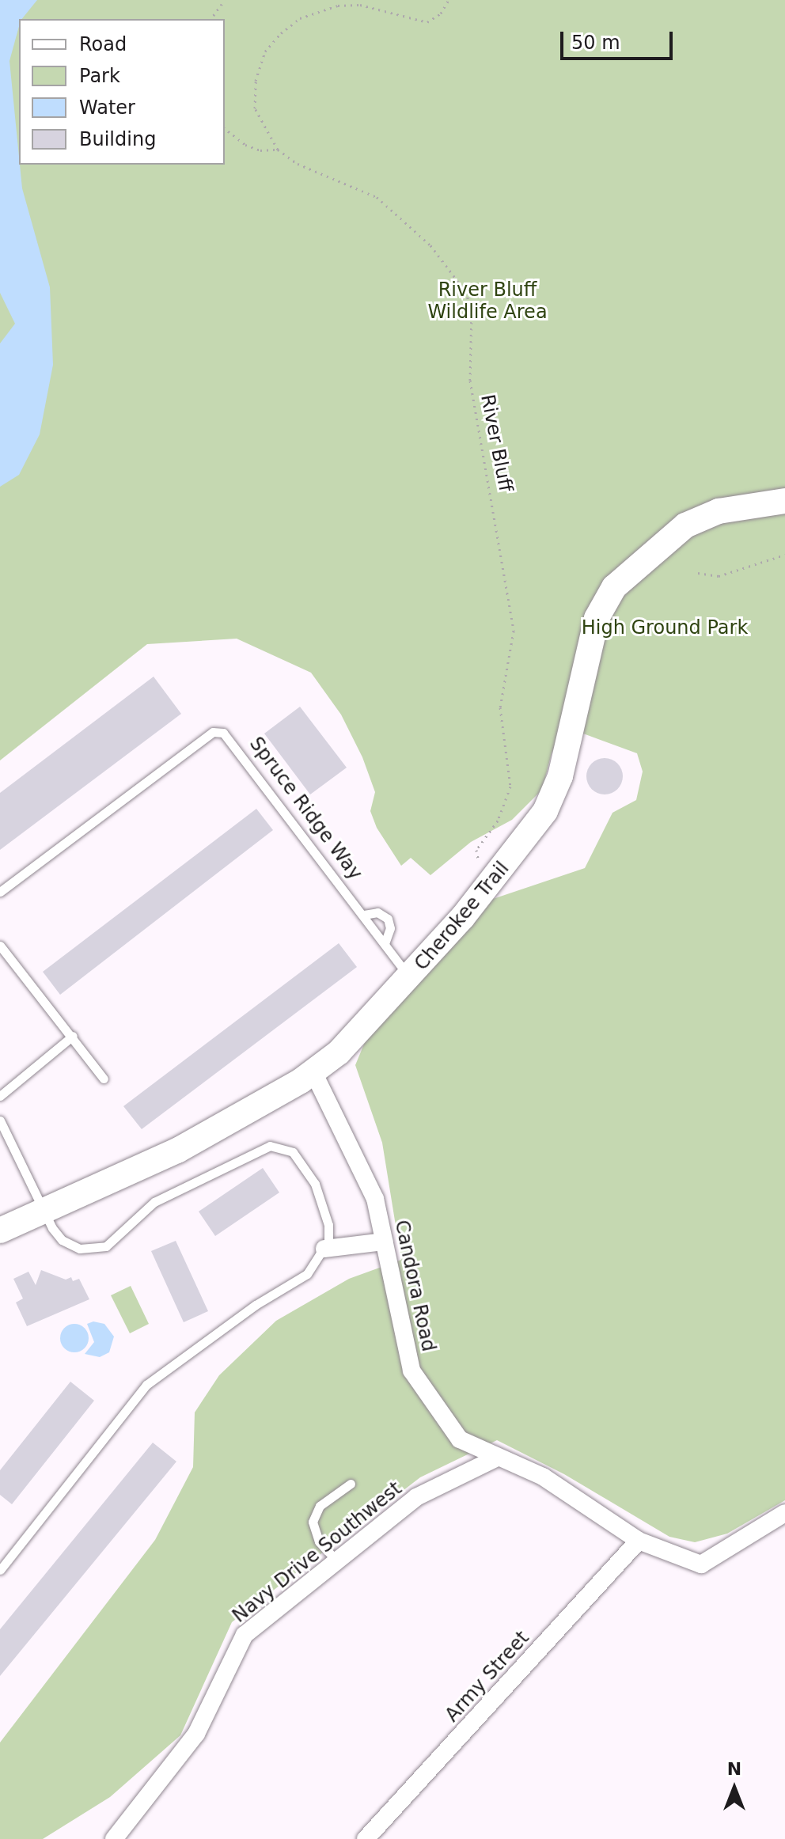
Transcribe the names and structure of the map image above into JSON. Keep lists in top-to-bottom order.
{
  "streets": {
    "street": [
      "Cherokee Trail",
      "Candora Road",
      "Navy Drive Southwest",
      "Army Street"
    ],
    "lane": ["Spruce Ridge Way"],
    "path": ["River Bluff"]
  },
  "crossings": [
    ["River Bluff", "Cherokee Trail"],
    ["Spruce Ridge Way", "Cherokee Trail"],
    ["Cherokee Trail", "Candora Road"],
    ["Candora Road", "Navy Drive Southwest"],
    ["Candora Road", "Army Street"]
  ],
  "parks": ["River Bluff Wildlife Area", "High Ground Park"],
  "legend": [
    "Road",
    "Park",
    "Water",
    "Building"
  ],
  "scale_bar": "50 m",
  "north": "top"
}
